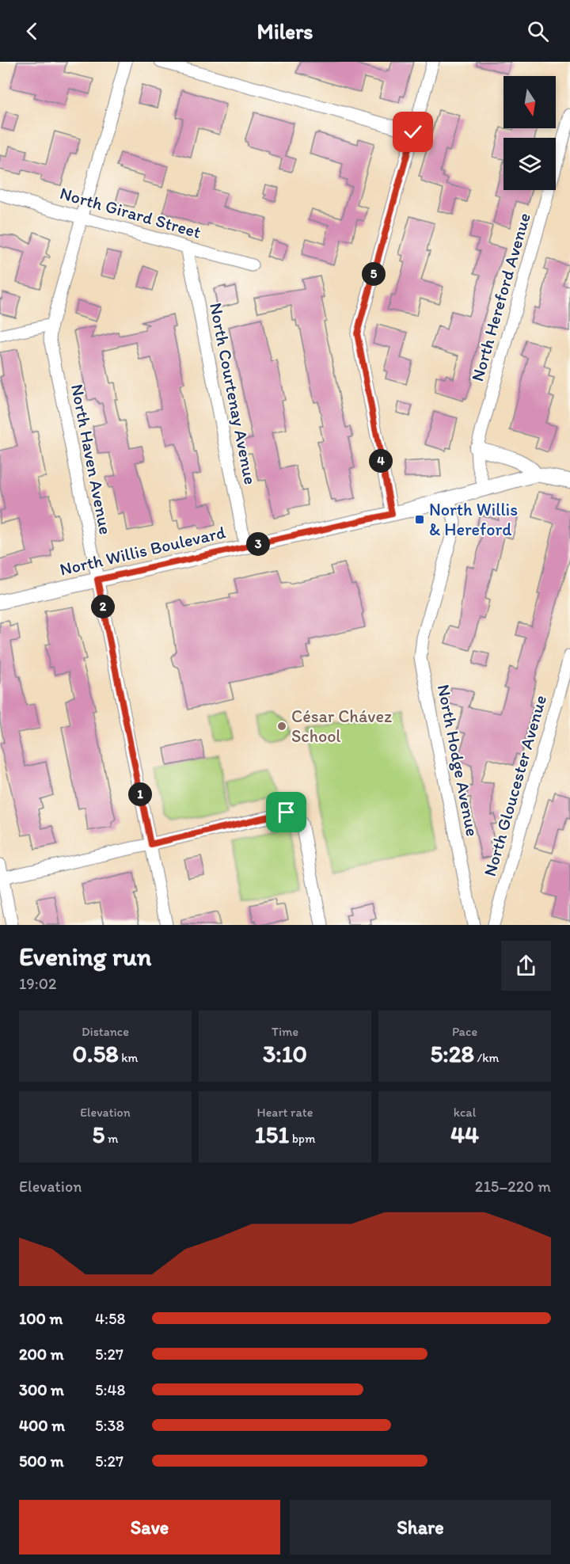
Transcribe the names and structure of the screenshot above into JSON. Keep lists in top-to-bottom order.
{
  "streets": {
    "street": [
      "North Girard Street",
      "North Hereford Avenue",
      "North Courtenay Avenue",
      "North Haven Avenue",
      "North Willis Boulevard",
      "North Hodge Avenue",
      "North Gloucester Avenue"
    ]
  },
  "crossings": [
    ["North Girard Street", "North Courtenay Avenue"],
    ["North Girard Street", "North Haven Avenue"],
    ["North Hereford Avenue", "North Willis Boulevard"],
    ["North Courtenay Avenue", "North Willis Boulevard"],
    ["North Haven Avenue", "North Willis Boulevard"],
    ["North Willis Boulevard", "North Hodge Avenue"]
  ],
  "places": {
    "transit": ["North Willis & Hereford"],
    "other": ["César Chávez School"]
  },
  "north": "bottom",
  "page": {
    "header": "Milers",
    "pins": [
      "5",
      "4",
      "3",
      "2",
      "1"
    ],
    "heading": ["Evening run", "19:02"],
    "stats": [
      ["Distance", "0.58 km"],
      ["Time", "3:10"],
      ["Pace", "5:28 /km"],
      ["Elevation", "5 m"],
      ["Heart rate", "151 bpm"],
      ["kcal", "44"]
    ],
    "chart": ["Elevation", "215–220 m"],
    "list": [
      {
        "name": "100 m",
        "note": "4:58"
      },
      {
        "name": "200 m",
        "note": "5:27"
      },
      {
        "name": "300 m",
        "note": "5:48"
      },
      {
        "name": "400 m",
        "note": "5:38"
      },
      {
        "name": "500 m",
        "note": "5:27"
      }
    ],
    "buttons": ["Save", "Share"]
  }
}
